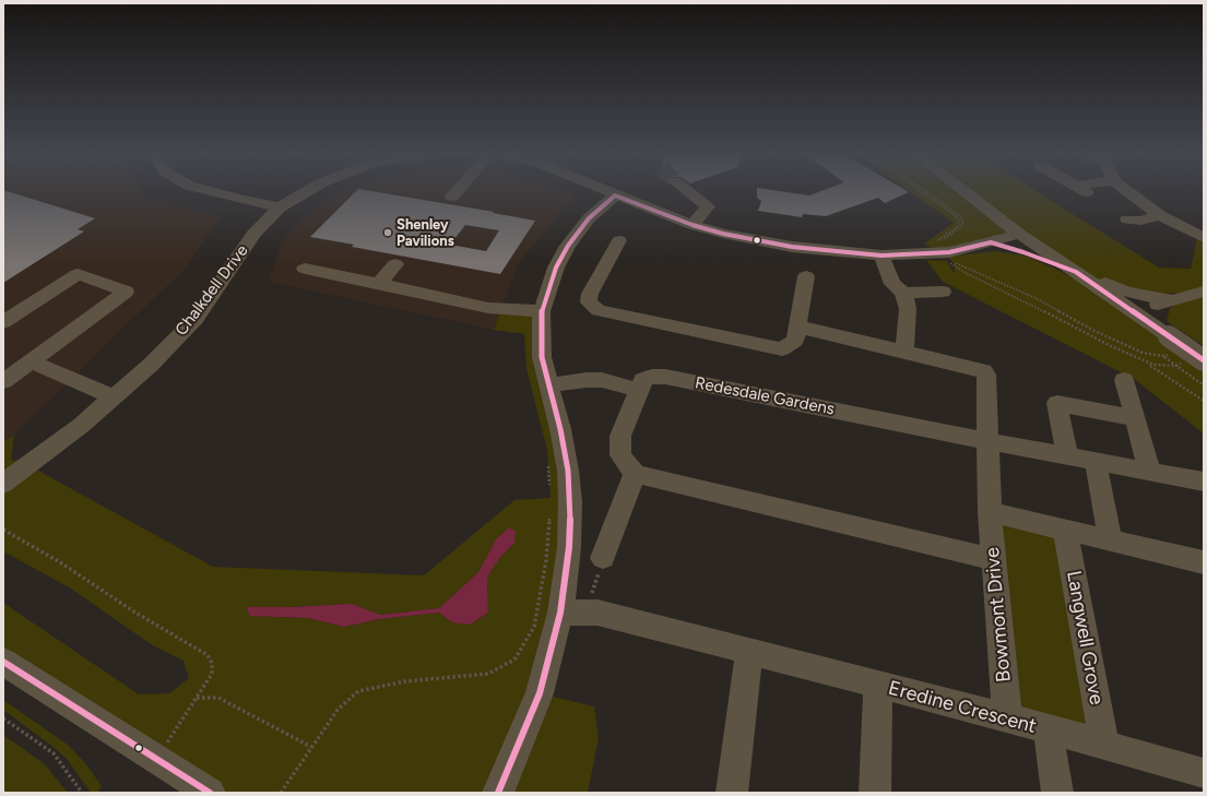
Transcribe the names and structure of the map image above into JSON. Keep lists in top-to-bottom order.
{
  "streets": {
    "street": [
      "Chalkdell Drive",
      "Redesdale Gardens",
      "Bowmont Drive",
      "Langwell Grove",
      "Eredine Crescent"
    ]
  },
  "crossings": [
    ["Redesdale Gardens", "Bowmont Drive"],
    ["Bowmont Drive", "Eredine Crescent"],
    ["Langwell Grove", "Eredine Crescent"]
  ],
  "places": ["Shenley Pavilions"]
}
